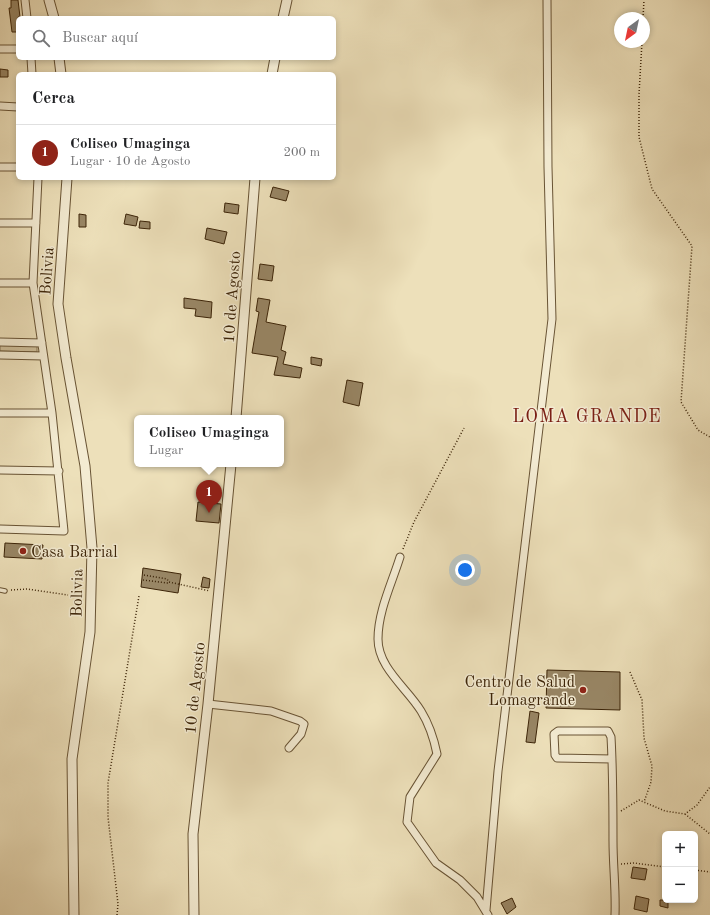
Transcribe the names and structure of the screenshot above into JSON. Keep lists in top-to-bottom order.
{
  "streets": {
    "street": ["Bolivia", "10 de Agosto"]
  },
  "districts": ["LOMA GRANDE"],
  "places": ["Casa Barrial", "Centro de Salud Lomagrande"],
  "north": "bottom left",
  "page": {
    "search": "Buscar aquí",
    "heading": "Cerca",
    "list": [
      {
        "mark": "1",
        "name": "Coliseo Umaginga",
        "note": "Lugar · 10 de Agosto",
        "value": "200 m"
      }
    ],
    "popup": ["Coliseo Umaginga", "Lugar"],
    "pins": "1",
    "map_buttons": ["+", "−"]
  }
}
